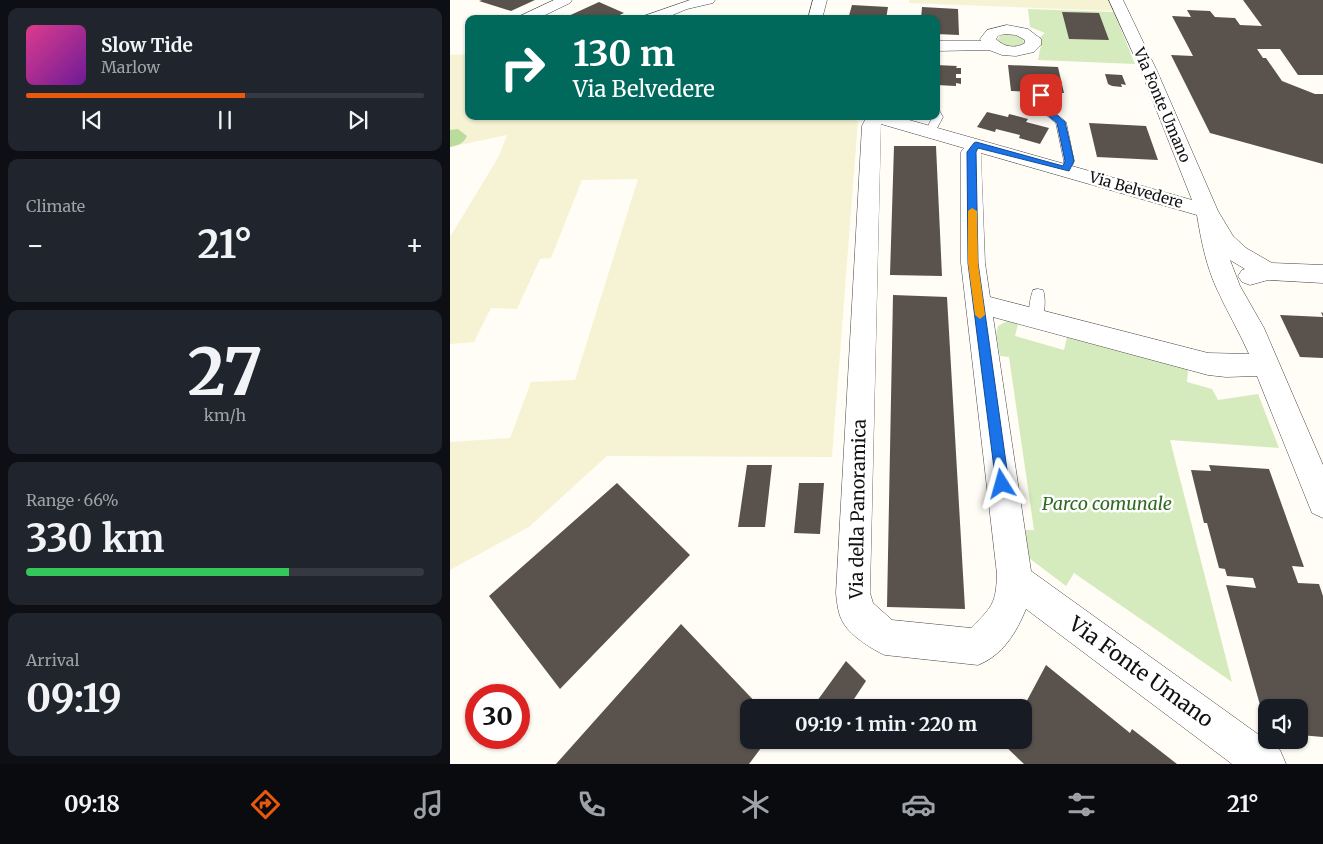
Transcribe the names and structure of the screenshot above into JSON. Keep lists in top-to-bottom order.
{
  "streets": {
    "street": ["Via Fonte Umano", "Via Belvedere", "Via della Panoramica"]
  },
  "crossings": [
    ["Via Fonte Umano", "Via Belvedere"],
    ["Via Fonte Umano", "Via della Panoramica"],
    ["Via Belvedere", "Via della Panoramica"]
  ],
  "parks": ["Parco comunale"],
  "page": {
    "turn": ["130 m", "Via Belvedere"],
    "song": ["Slow Tide", "Marlow"],
    "tile": [
      "Climate",
      ["27", "km/h"],
      ["Range · 66%", "330 km"],
      ["Arrival", "09:19"]
    ],
    "heat": ["−", "21°", "+"],
    "limit": "30",
    "trip": "09:19 · 1 min · 220 m",
    "tabs": ["09:18", "21°"]
  }
}
